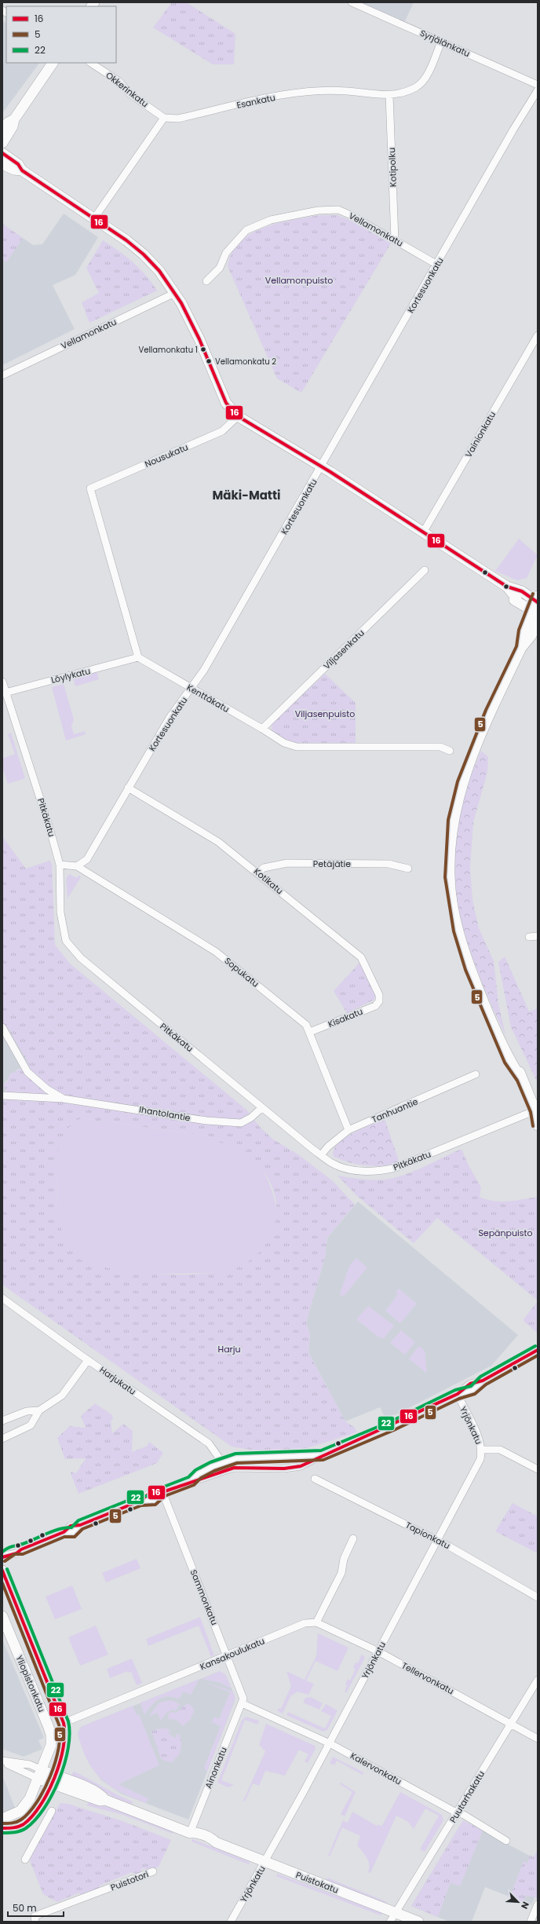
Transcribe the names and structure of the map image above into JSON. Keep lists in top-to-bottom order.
{
  "streets": {
    "main road": ["Yliopistonkatu", "Puistokatu"],
    "street": [
      "Syrjälänkatu",
      "Okkerinkatu",
      "Esankatu",
      "Kotipolku",
      "Vellamonkatu",
      "Kortesuonkatu",
      "Vainionkatu",
      "Nousukatu",
      "Viljasenkatu",
      "Löylykatu",
      "Kenttäkatu",
      "Pitkäkatu",
      "Petäjätie",
      "Kotikatu",
      "Sopukatu",
      "Kisakatu",
      "Tanhuantie",
      "Ihantolantie",
      "Harjukatu",
      "Yrjönkatu",
      "Tapionkatu",
      "Sammonkatu",
      "Kansakoulukatu",
      "Tellervonkatu",
      "Ainonkatu",
      "Kalervonkatu",
      "Puutarhakatu",
      "Puistotori"
    ]
  },
  "crossings": [
    ["Syrjälänkatu", "Esankatu"],
    ["Okkerinkatu", "Esankatu"],
    ["Esankatu", "Kotipolku"],
    ["Kotipolku", "Vellamonkatu"],
    ["Vellamonkatu", "Kortesuonkatu"],
    ["Kortesuonkatu", "Kenttäkatu"],
    ["Kortesuonkatu", "Kotikatu"],
    ["Kortesuonkatu", "Sopukatu"],
    ["Nousukatu", "Löylykatu"],
    ["Nousukatu", "Kenttäkatu"],
    ["Viljasenkatu", "Kenttäkatu"],
    ["Löylykatu", "Kenttäkatu"],
    ["Löylykatu", "Pitkäkatu"],
    ["Pitkäkatu", "Tanhuantie"],
    ["Pitkäkatu", "Ihantolantie"],
    ["Petäjätie", "Kotikatu"],
    ["Kotikatu", "Kisakatu"],
    ["Sopukatu", "Kisakatu"],
    ["Sopukatu", "Tanhuantie"],
    ["Yrjönkatu", "Tapionkatu"],
    ["Yrjönkatu", "Tellervonkatu"],
    ["Yrjönkatu", "Kalervonkatu"],
    ["Yrjönkatu", "Puistokatu"],
    ["Sammonkatu", "Kansakoulukatu"],
    ["Sammonkatu", "Ainonkatu"],
    ["Sammonkatu", "Kalervonkatu"],
    ["Kansakoulukatu", "Tellervonkatu"],
    ["Kansakoulukatu", "Yliopistonkatu"],
    ["Tellervonkatu", "Puutarhakatu"],
    ["Yliopistonkatu", "Puistokatu"],
    ["Ainonkatu", "Kalervonkatu"],
    ["Ainonkatu", "Puistokatu"],
    ["Kalervonkatu", "Puutarhakatu"],
    ["Puutarhakatu", "Puistokatu"]
  ],
  "districts": ["Mäki-Matti"],
  "parks": [
    "Vellamonpuisto",
    "Viljasenpuisto",
    "Sepänpuisto",
    "Harju"
  ],
  "places": ["Vellamonkatu 1", "Vellamonkatu 2"],
  "lines": ["transit line 16", "transit line 5", "transit line 22"],
  "legend": ["16", "5", "22"],
  "scale_bar": "50 m",
  "north": "bottom right"
}
